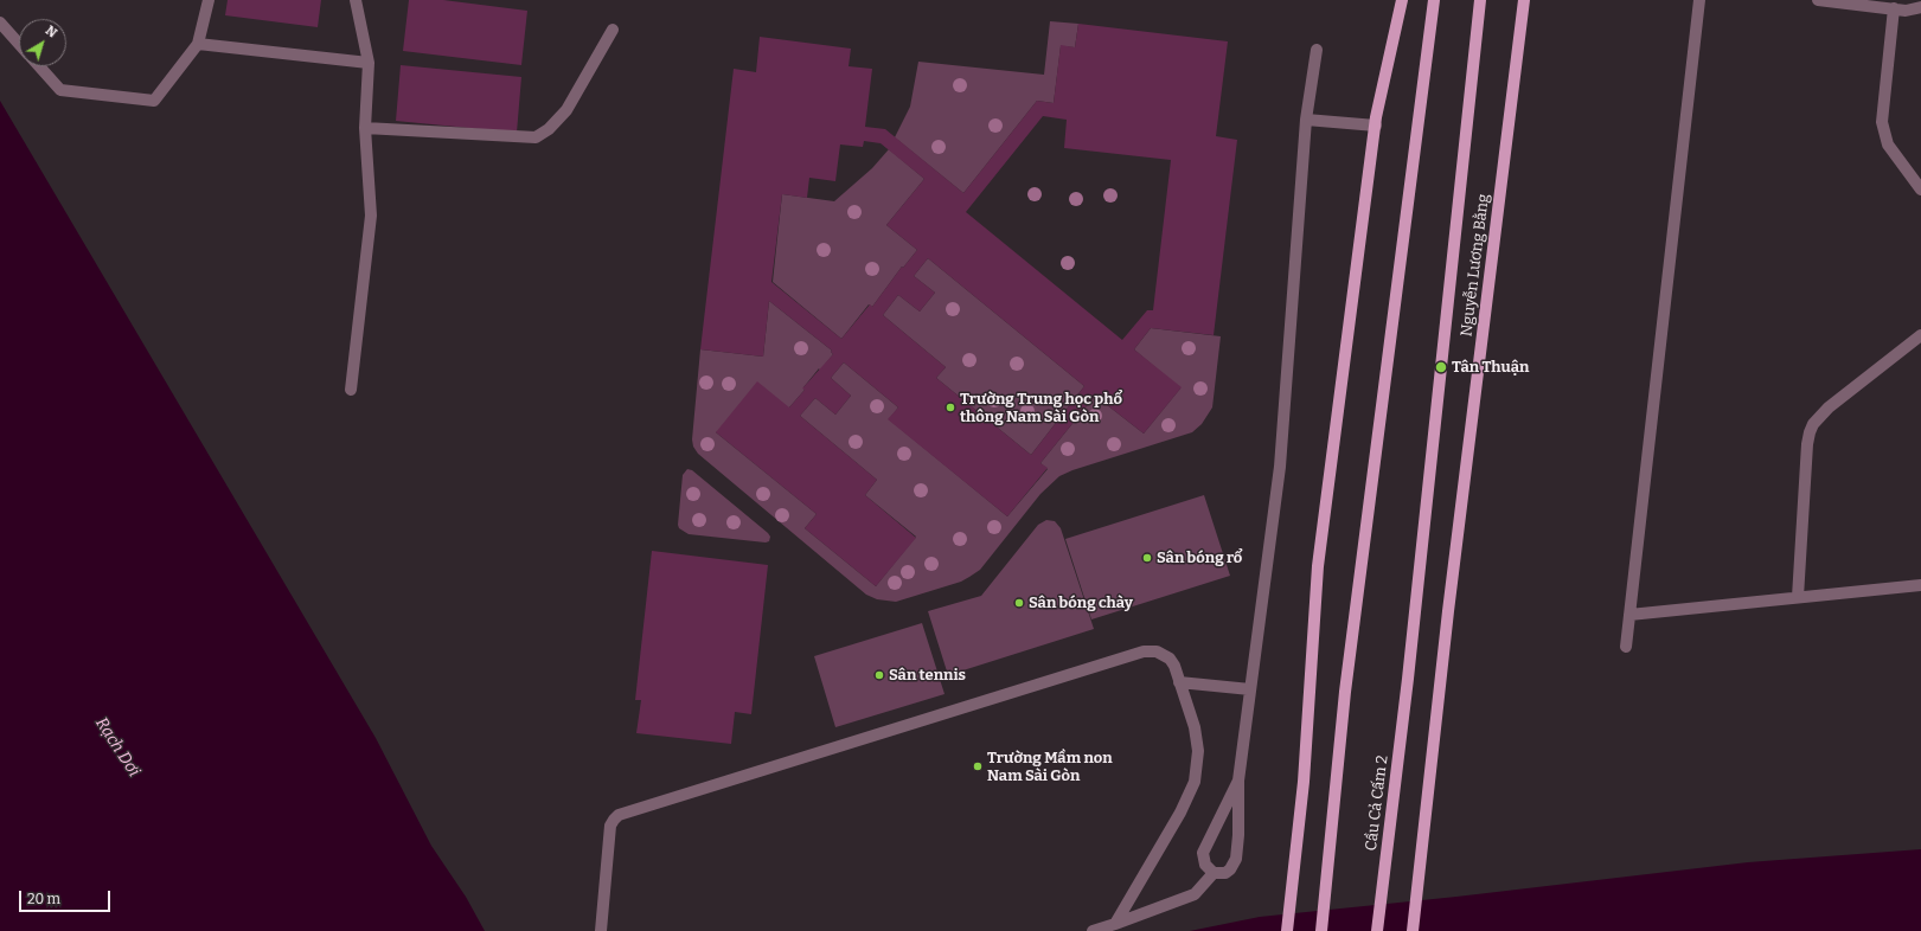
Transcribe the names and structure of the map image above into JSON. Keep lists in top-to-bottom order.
{
  "streets": {
    "main road": ["Nguyễn Lương Bằng", "Cầu Cả Cấm 2"]
  },
  "crossings": [
    ["Nguyễn Lương Bằng", "Cầu Cả Cấm 2"]
  ],
  "water": ["Rạch Dơi"],
  "places": [
    "Tân Thuận",
    "Trường Trung học phổ thông Nam Sài Gòn",
    "Sân bóng rổ",
    "Sân bóng chày",
    "Sân tennis",
    "Trường Mầm non Nam Sài Gòn"
  ],
  "scale_bar": "20 m",
  "north": "top right"
}
